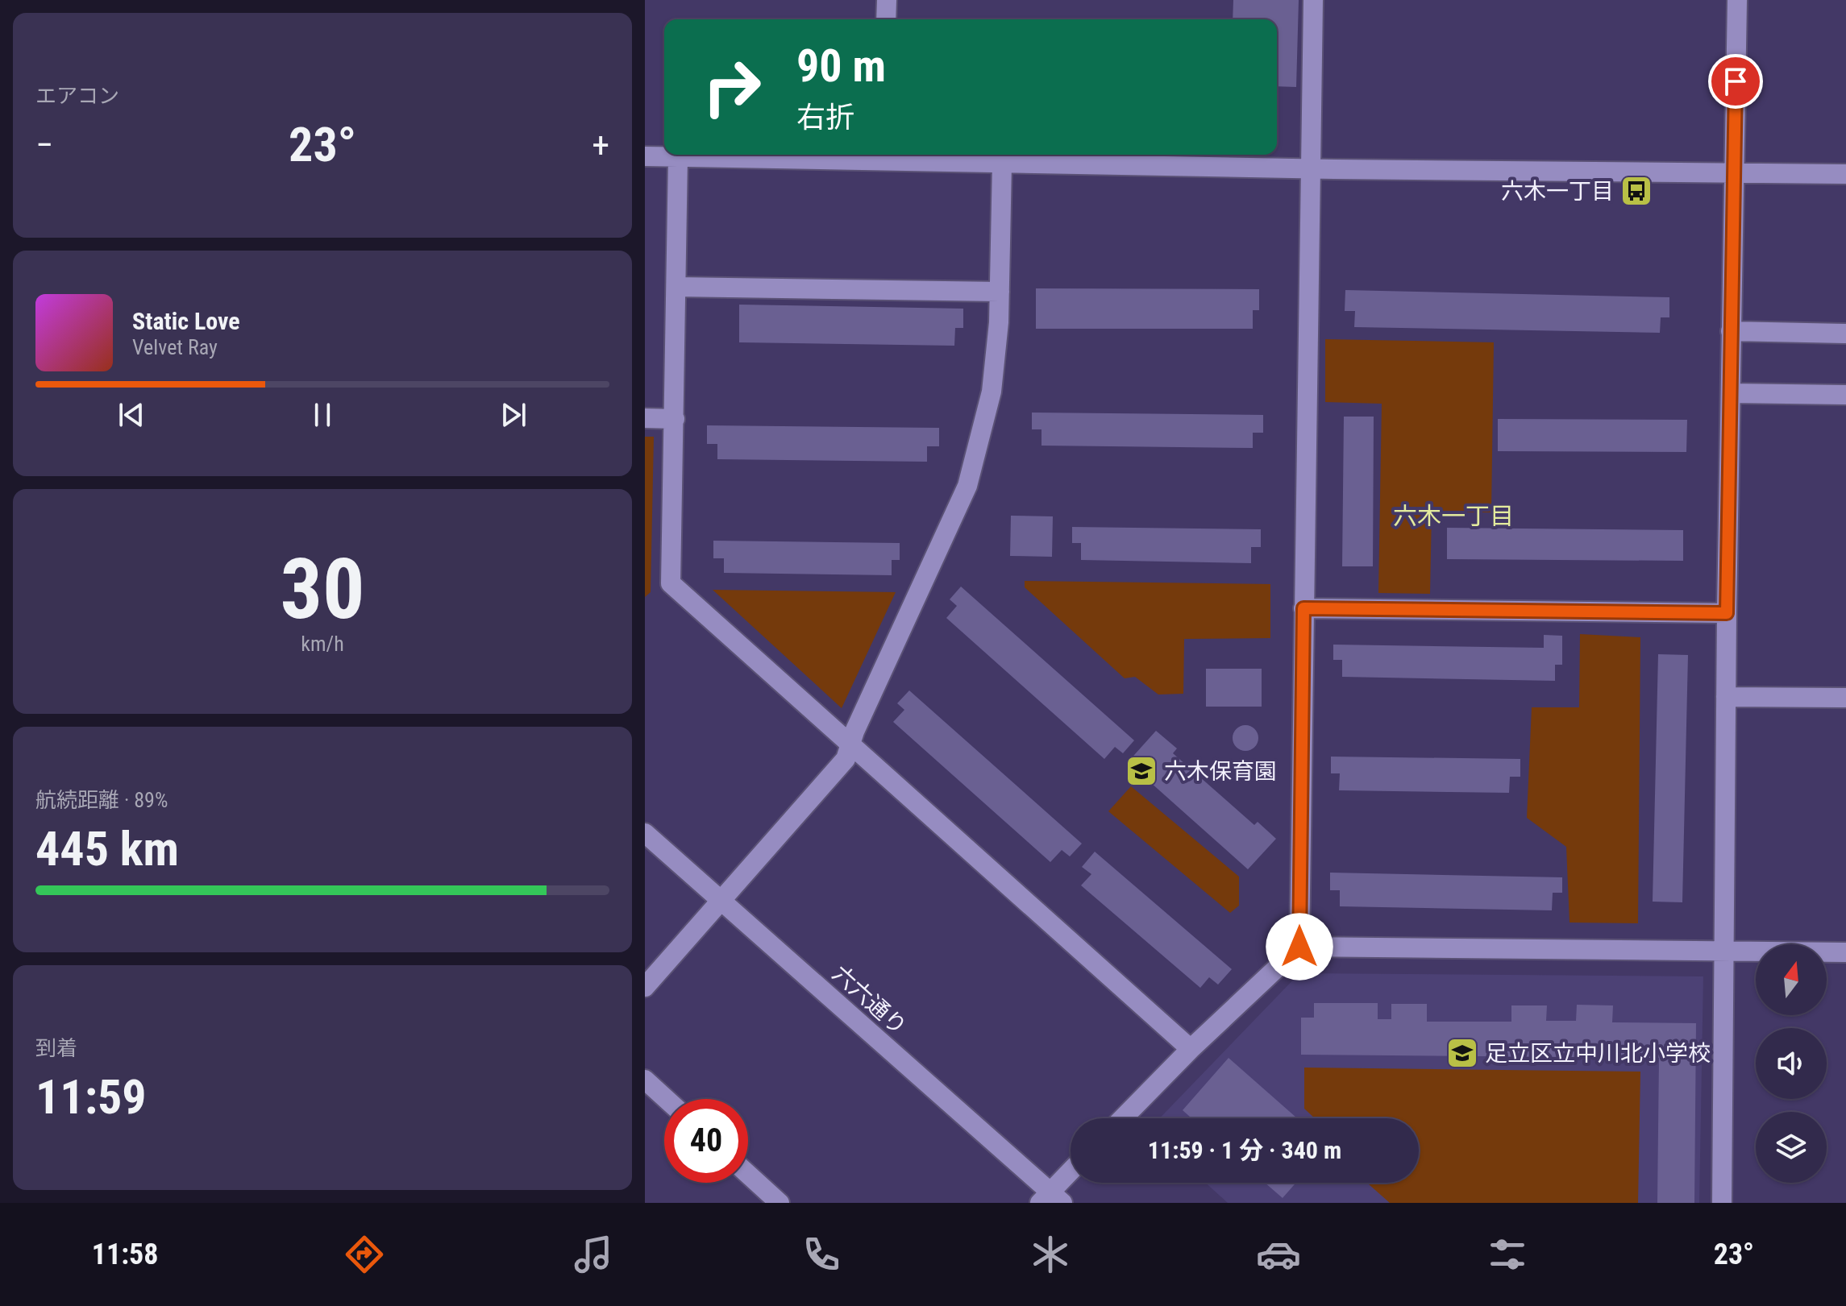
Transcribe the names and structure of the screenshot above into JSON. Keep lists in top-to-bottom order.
{
  "streets": {
    "street": ["六六通り"]
  },
  "districts": ["六木一丁目"],
  "places": {
    "bus stop": ["六木一丁目"],
    "school or university": ["六木保育園", "足立区立中川北小学校"]
  },
  "north": "top",
  "page": {
    "tile": [
      "エアコン",
      ["30", "km/h"],
      ["航続距離 · 89%", "445 km"],
      ["到着", "11:59"]
    ],
    "turn": ["90 m", "右折"],
    "heat": ["−", "23°", "+"],
    "song": ["Static Love", "Velvet Ray"],
    "limit": "40",
    "trip": "11:59 · 1 分 · 340 m",
    "tabs": ["11:58", "23°"]
  }
}
